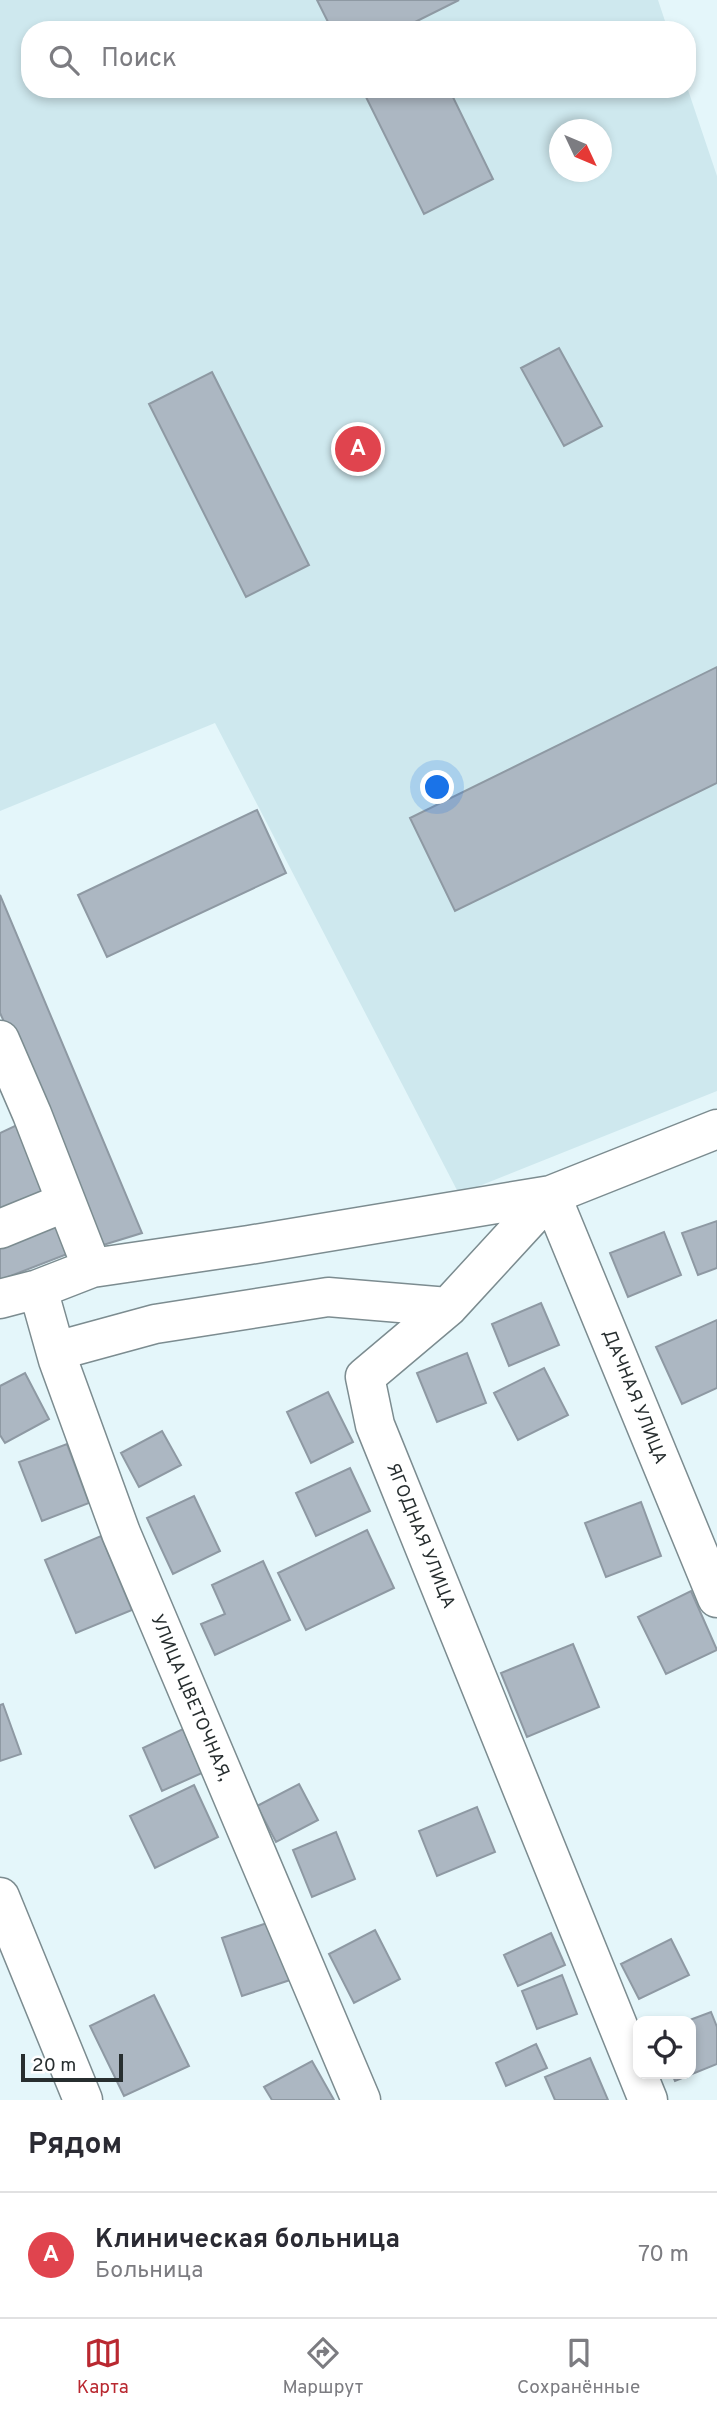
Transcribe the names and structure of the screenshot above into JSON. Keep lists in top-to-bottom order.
{
  "streets": {
    "street": ["ДАЧНАЯ УЛИЦА", "ЯГОДНАЯ УЛИЦА", "УЛИЦА ЦВЕТОЧНАЯ,"]
  },
  "crossings": [
    ["ДАЧНАЯ УЛИЦА", "ЯГОДНАЯ УЛИЦА"]
  ],
  "scale_bar": "20 m",
  "north": "bottom right",
  "page": {
    "search": "Поиск",
    "pins": "A",
    "scale": "20 m",
    "heading": "Рядом",
    "list": [
      {
        "mark": "A",
        "name": "Клиническая больница",
        "note": "Больница",
        "value": "70 m"
      }
    ],
    "nav": ["Карта", "Маршрут", "Сохранённые"]
  }
}
